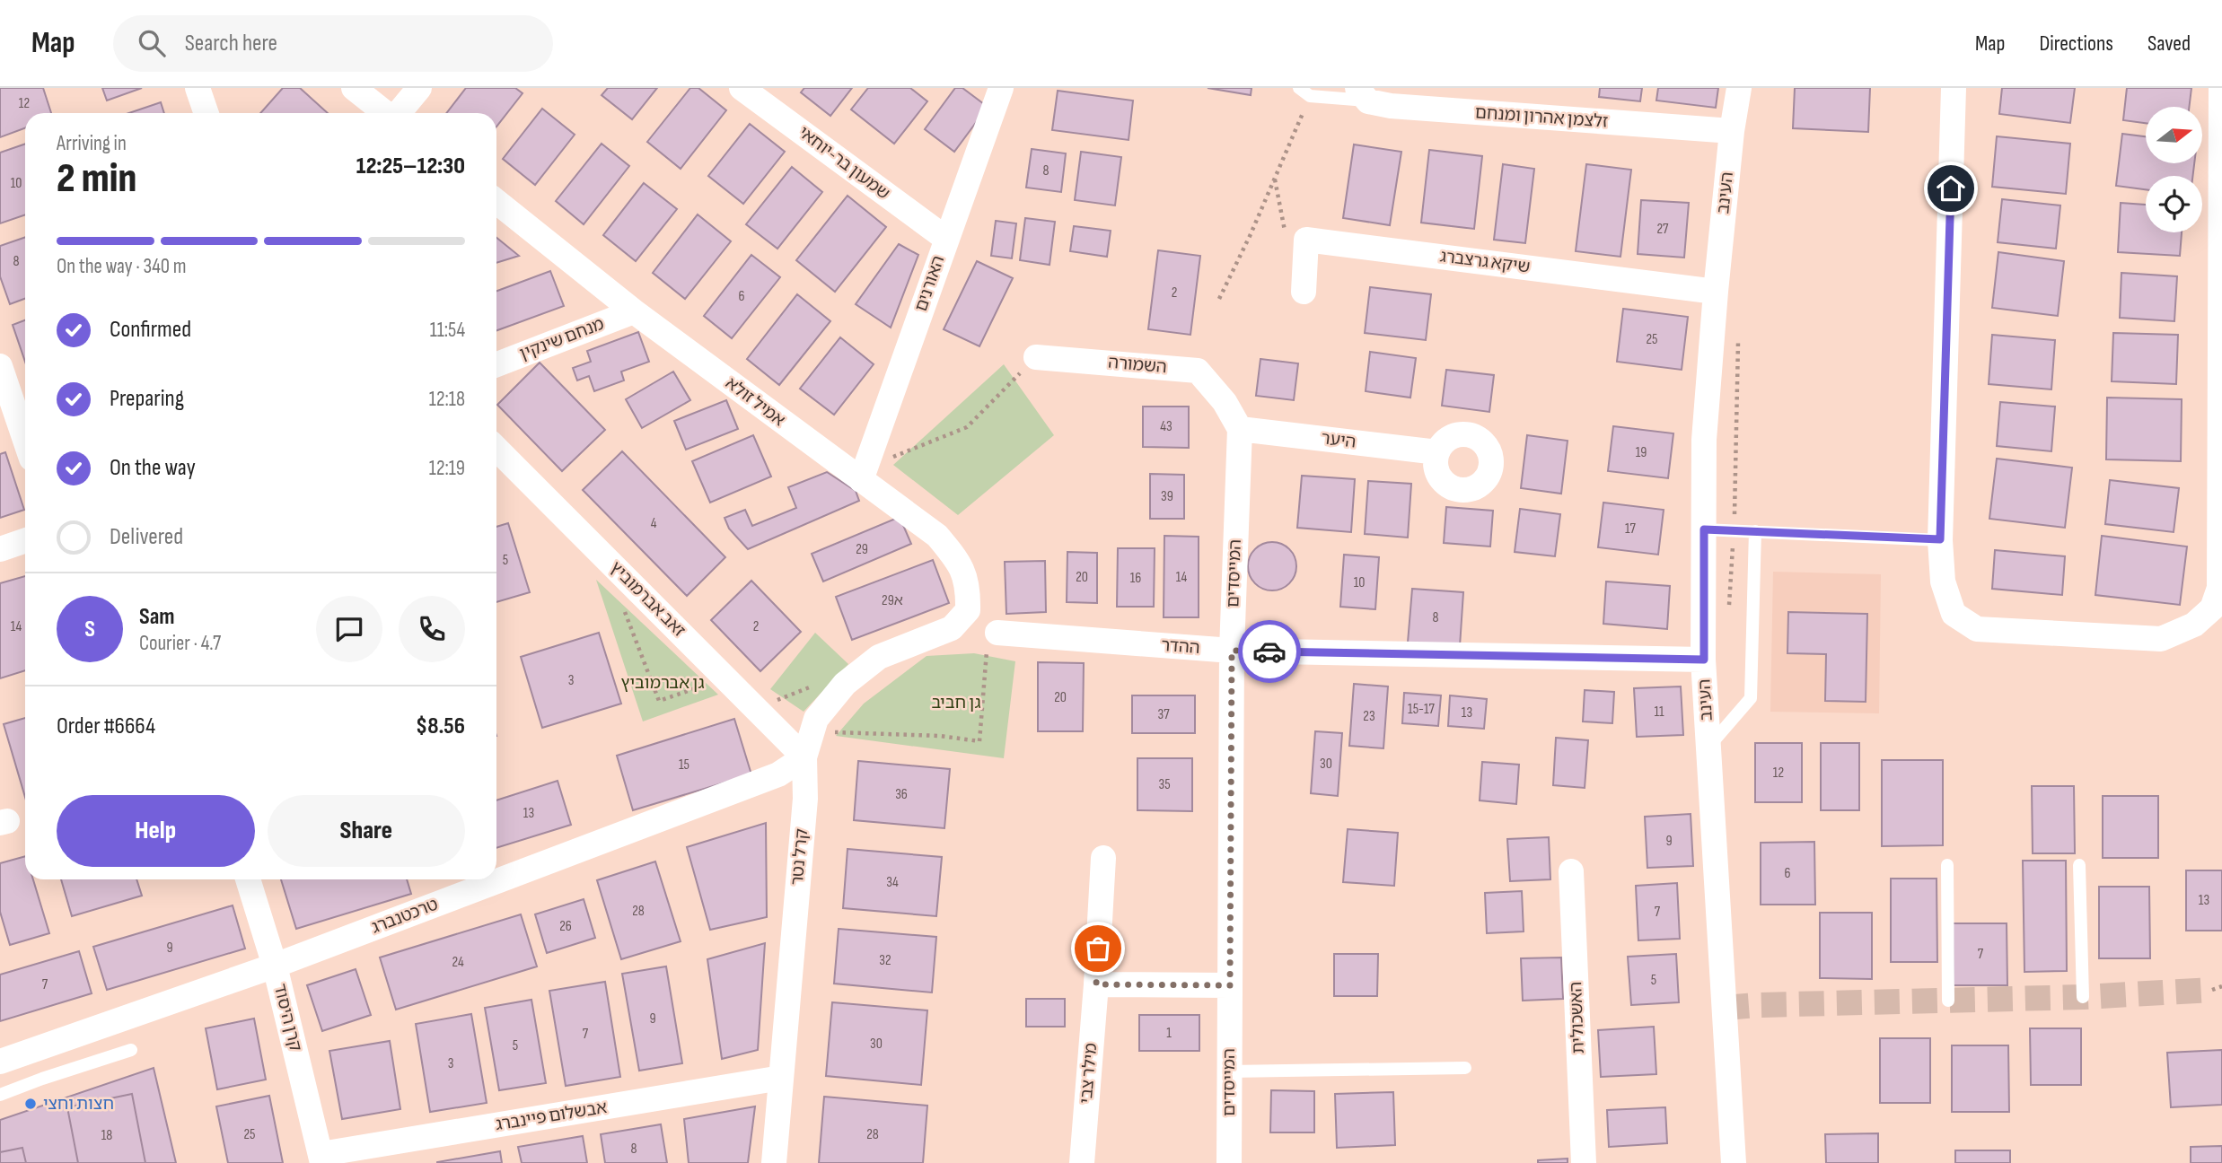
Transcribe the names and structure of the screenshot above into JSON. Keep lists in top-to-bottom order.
{
  "streets": {
    "street": [
      "זלצמן אהרון ומנחם",
      "שמעון בר-יוחאי",
      "העינב",
      "שיקא גרצברג",
      "האורנים",
      "מנחם שינקין",
      "השמורה",
      "אמיל זולא",
      "היער",
      "המייסדים",
      "זאב אברמוביץ",
      "ההדר",
      "קרל נטר",
      "טרכטנברג",
      "קרן היסוד",
      "האשכולית",
      "מילר צבי",
      "אבשלום פיינברג"
    ]
  },
  "crossings": [
    ["זלצמן אהרון ומנחם", "העינב"],
    ["שמעון בר-יוחאי", "האורנים"],
    ["העינב", "שיקא גרצברג"],
    ["העינב", "ההדר"],
    ["האורנים", "אמיל זולא"],
    ["מנחם שינקין", "אמיל זולא"],
    ["השמורה", "היער"],
    ["השמורה", "המייסדים"],
    ["אמיל זולא", "קרל נטר"],
    ["היער", "המייסדים"],
    ["המייסדים", "ההדר"],
    ["זאב אברמוביץ", "קרל נטר"],
    ["זאב אברמוביץ", "טרכטנברג"],
    ["קרל נטר", "טרכטנברג"],
    ["קרל נטר", "אבשלום פיינברג"],
    ["טרכטנברג", "קרן היסוד"],
    ["קרן היסוד", "אבשלום פיינברג"]
  ],
  "parks": ["גן אברמוביץ", "גן חביב"],
  "places": ["חצות וחצי"],
  "house_numbers": [
    "12",
    "8",
    "10",
    "27",
    "8",
    "2",
    "6",
    "25",
    "43",
    "19",
    "39",
    "4",
    "17",
    "29",
    "5",
    "20",
    "14",
    "16",
    "10",
    "29א",
    "8",
    "14",
    "2",
    "3",
    "20",
    "15-17",
    "11",
    "13",
    "37",
    "23",
    "30",
    "15",
    "12",
    "35",
    "36",
    "13",
    "9",
    "6",
    "34",
    "13",
    "28",
    "7",
    "26",
    "9",
    "7",
    "32",
    "24",
    "5",
    "7",
    "9",
    "1",
    "7",
    "30",
    "5",
    "3",
    "25",
    "28",
    "18",
    "8"
  ],
  "north": "right",
  "page": {
    "header": "Map",
    "search": "Search here",
    "nav": ["Map", "Directions", "Saved"],
    "heading": ["2 min", "Arriving in", "12:25–12:30"],
    "panel": [
      "Sam",
      "Courier · 4.7",
      "Order #6664",
      "$8.56"
    ],
    "bar": "On the way · 340 m",
    "list": [
      ["Confirmed", "11:54"],
      ["Preparing", "12:18"],
      ["On the way", "12:19"],
      "Delivered"
    ],
    "round": "S",
    "buttons": ["Help", "Share"]
  }
}
